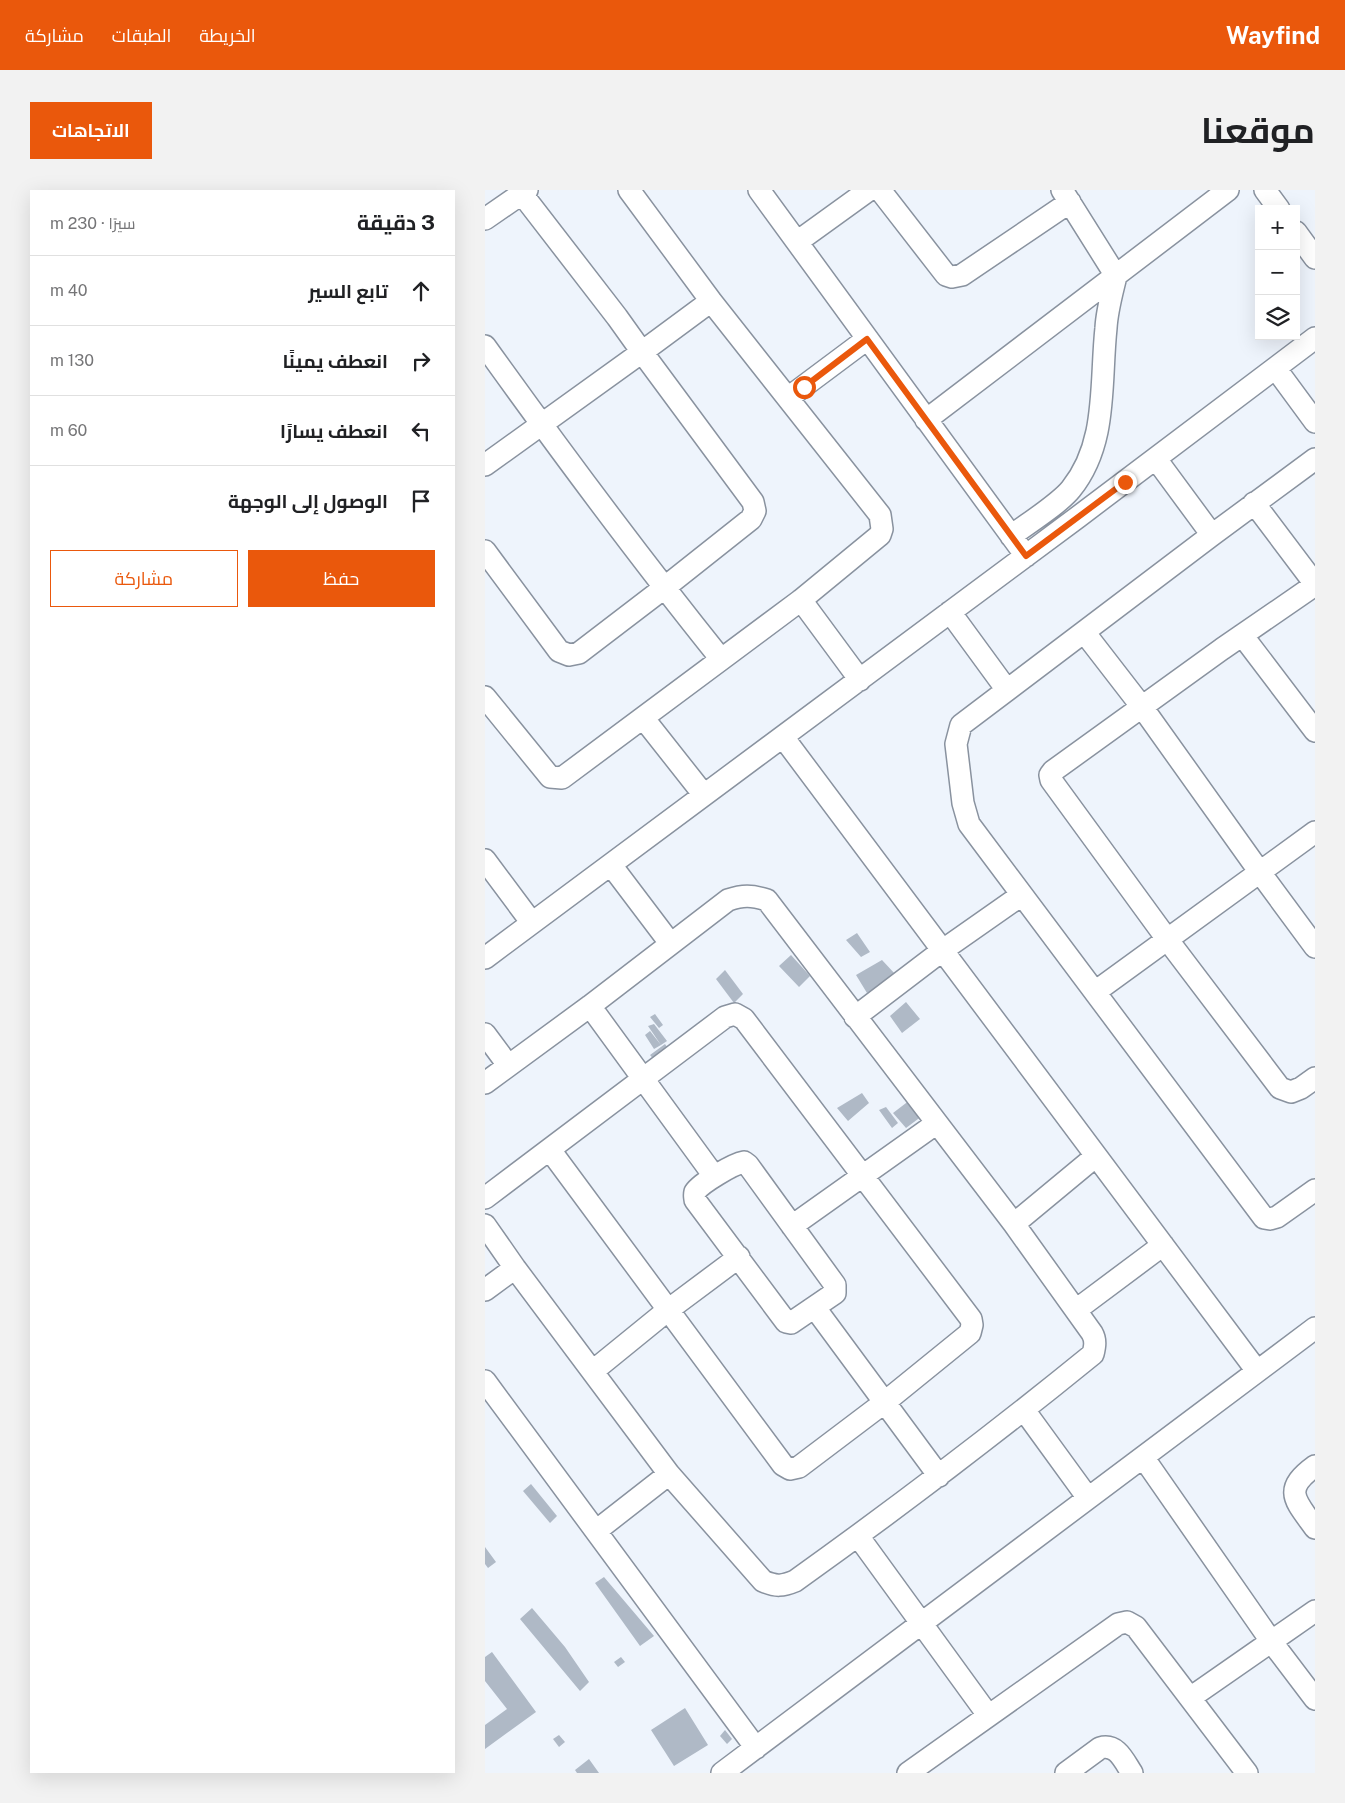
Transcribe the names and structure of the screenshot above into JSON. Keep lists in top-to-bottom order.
{
  "page": {
    "header": "Wayfind",
    "nav": ["الخريطة", "الطبقات", "مشاركة"],
    "title": "موقعنا",
    "buttons": [
      "الاتجاهات",
      ["حفظ", "مشاركة"]
    ],
    "heading": ["3 دقيقة", "سيرًا · 230 m"],
    "map_buttons": ["+", "−"],
    "list": [
      ["تابع السير", "40 m"],
      ["انعطف يمينًا", "130 m"],
      ["انعطف يسارًا", "60 m"],
      "الوصول إلى الوجهة"
    ]
  }
}
